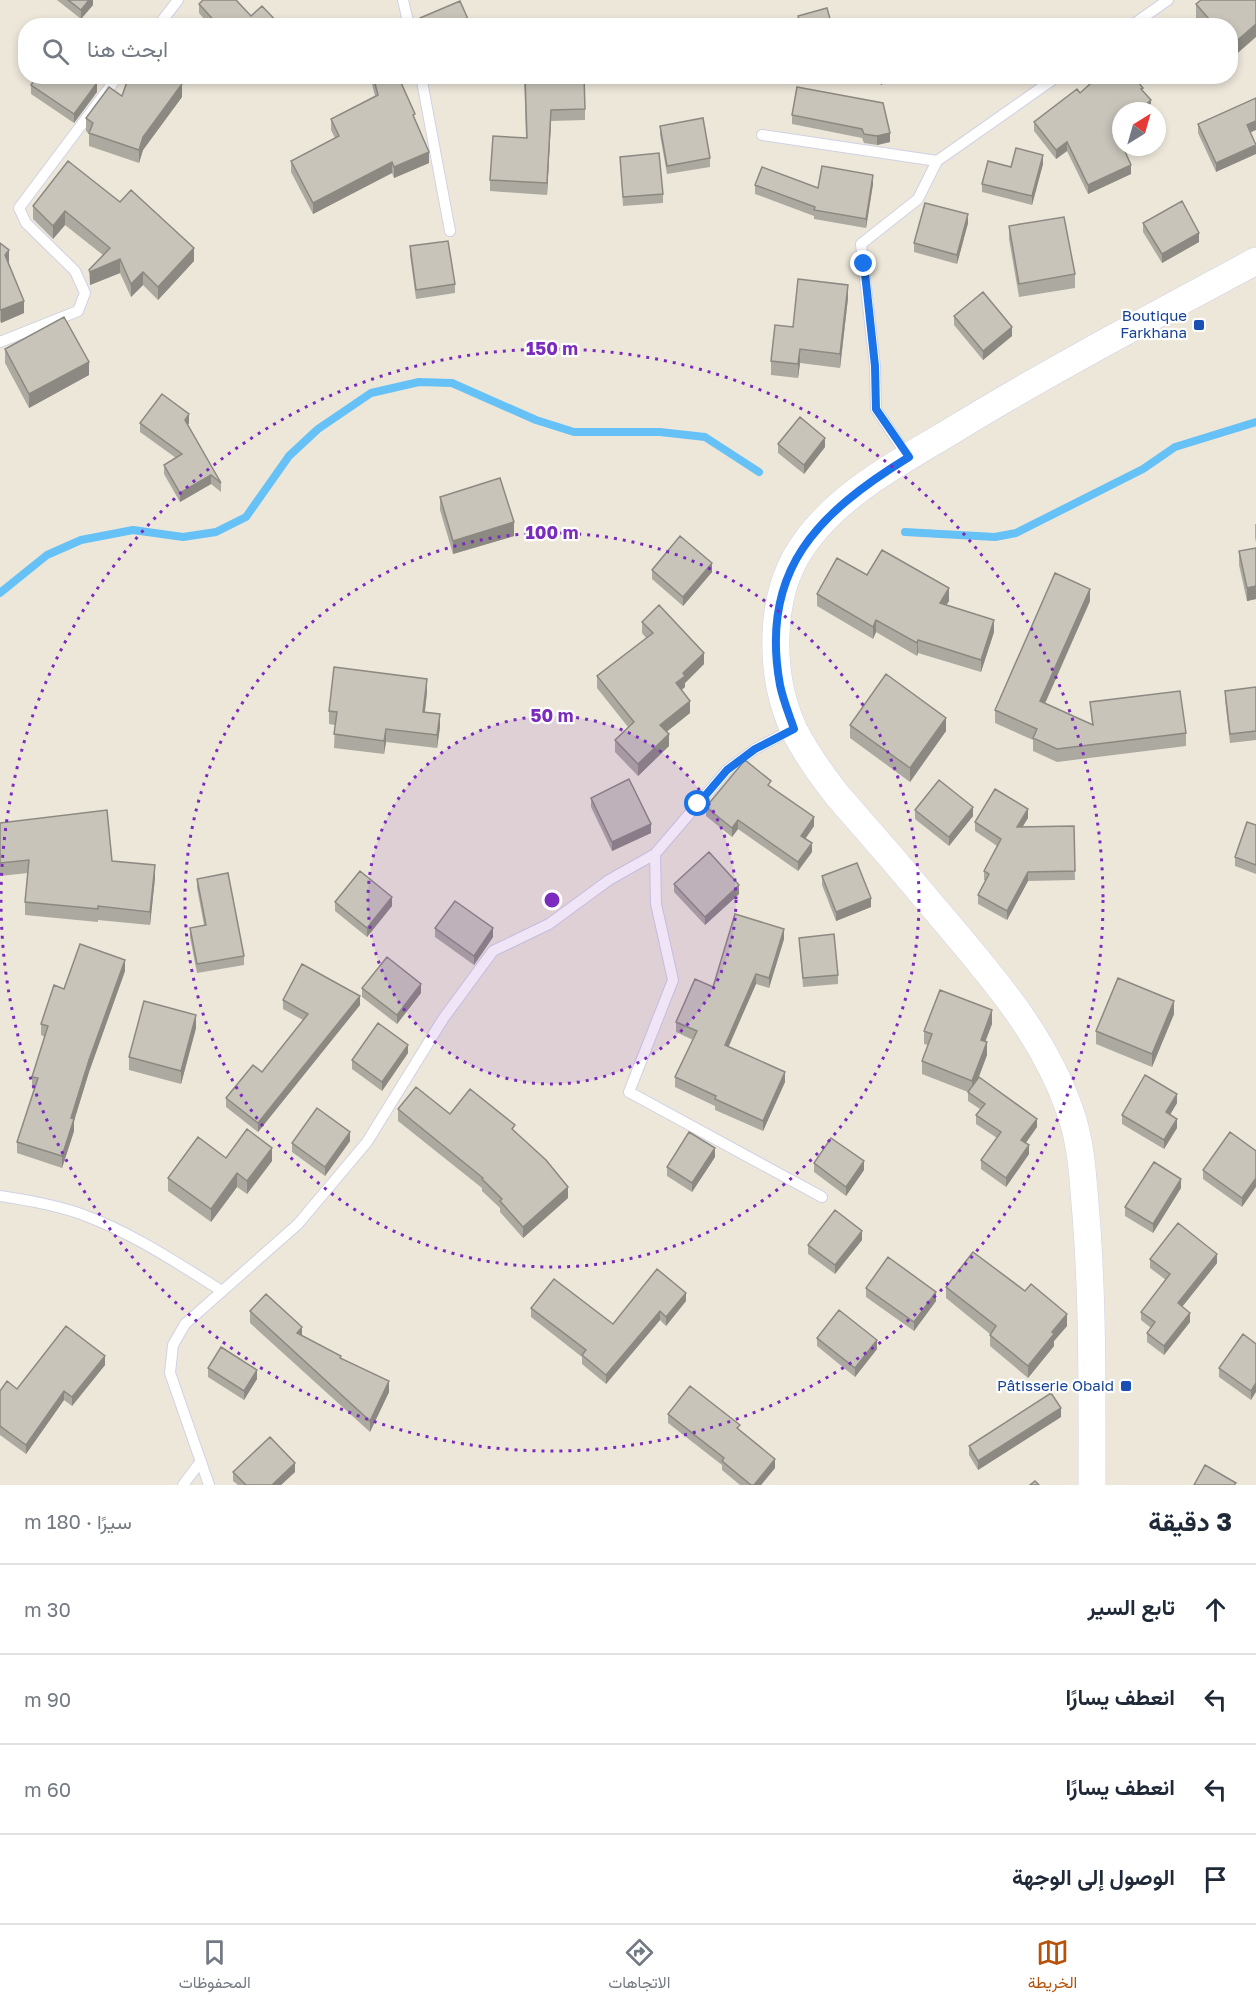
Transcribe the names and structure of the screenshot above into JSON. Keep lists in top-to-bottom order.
{
  "places": {
    "transit": ["Boutique Farkhana", "Pâtisserie Obaid"]
  },
  "north": "top right",
  "page": {
    "search": "ابحث هنا",
    "heading": ["3 دقيقة", "سيرًا · 180 m"],
    "list": [
      ["تابع السير", "30 m"],
      ["انعطف يسارًا", "90 m"],
      ["انعطف يسارًا", "60 m"],
      "الوصول إلى الوجهة"
    ],
    "nav": ["الخريطة", "الاتجاهات", "المحفوظات"]
  },
  "rings": ["150 m", "100 m", "50 m"]
}
